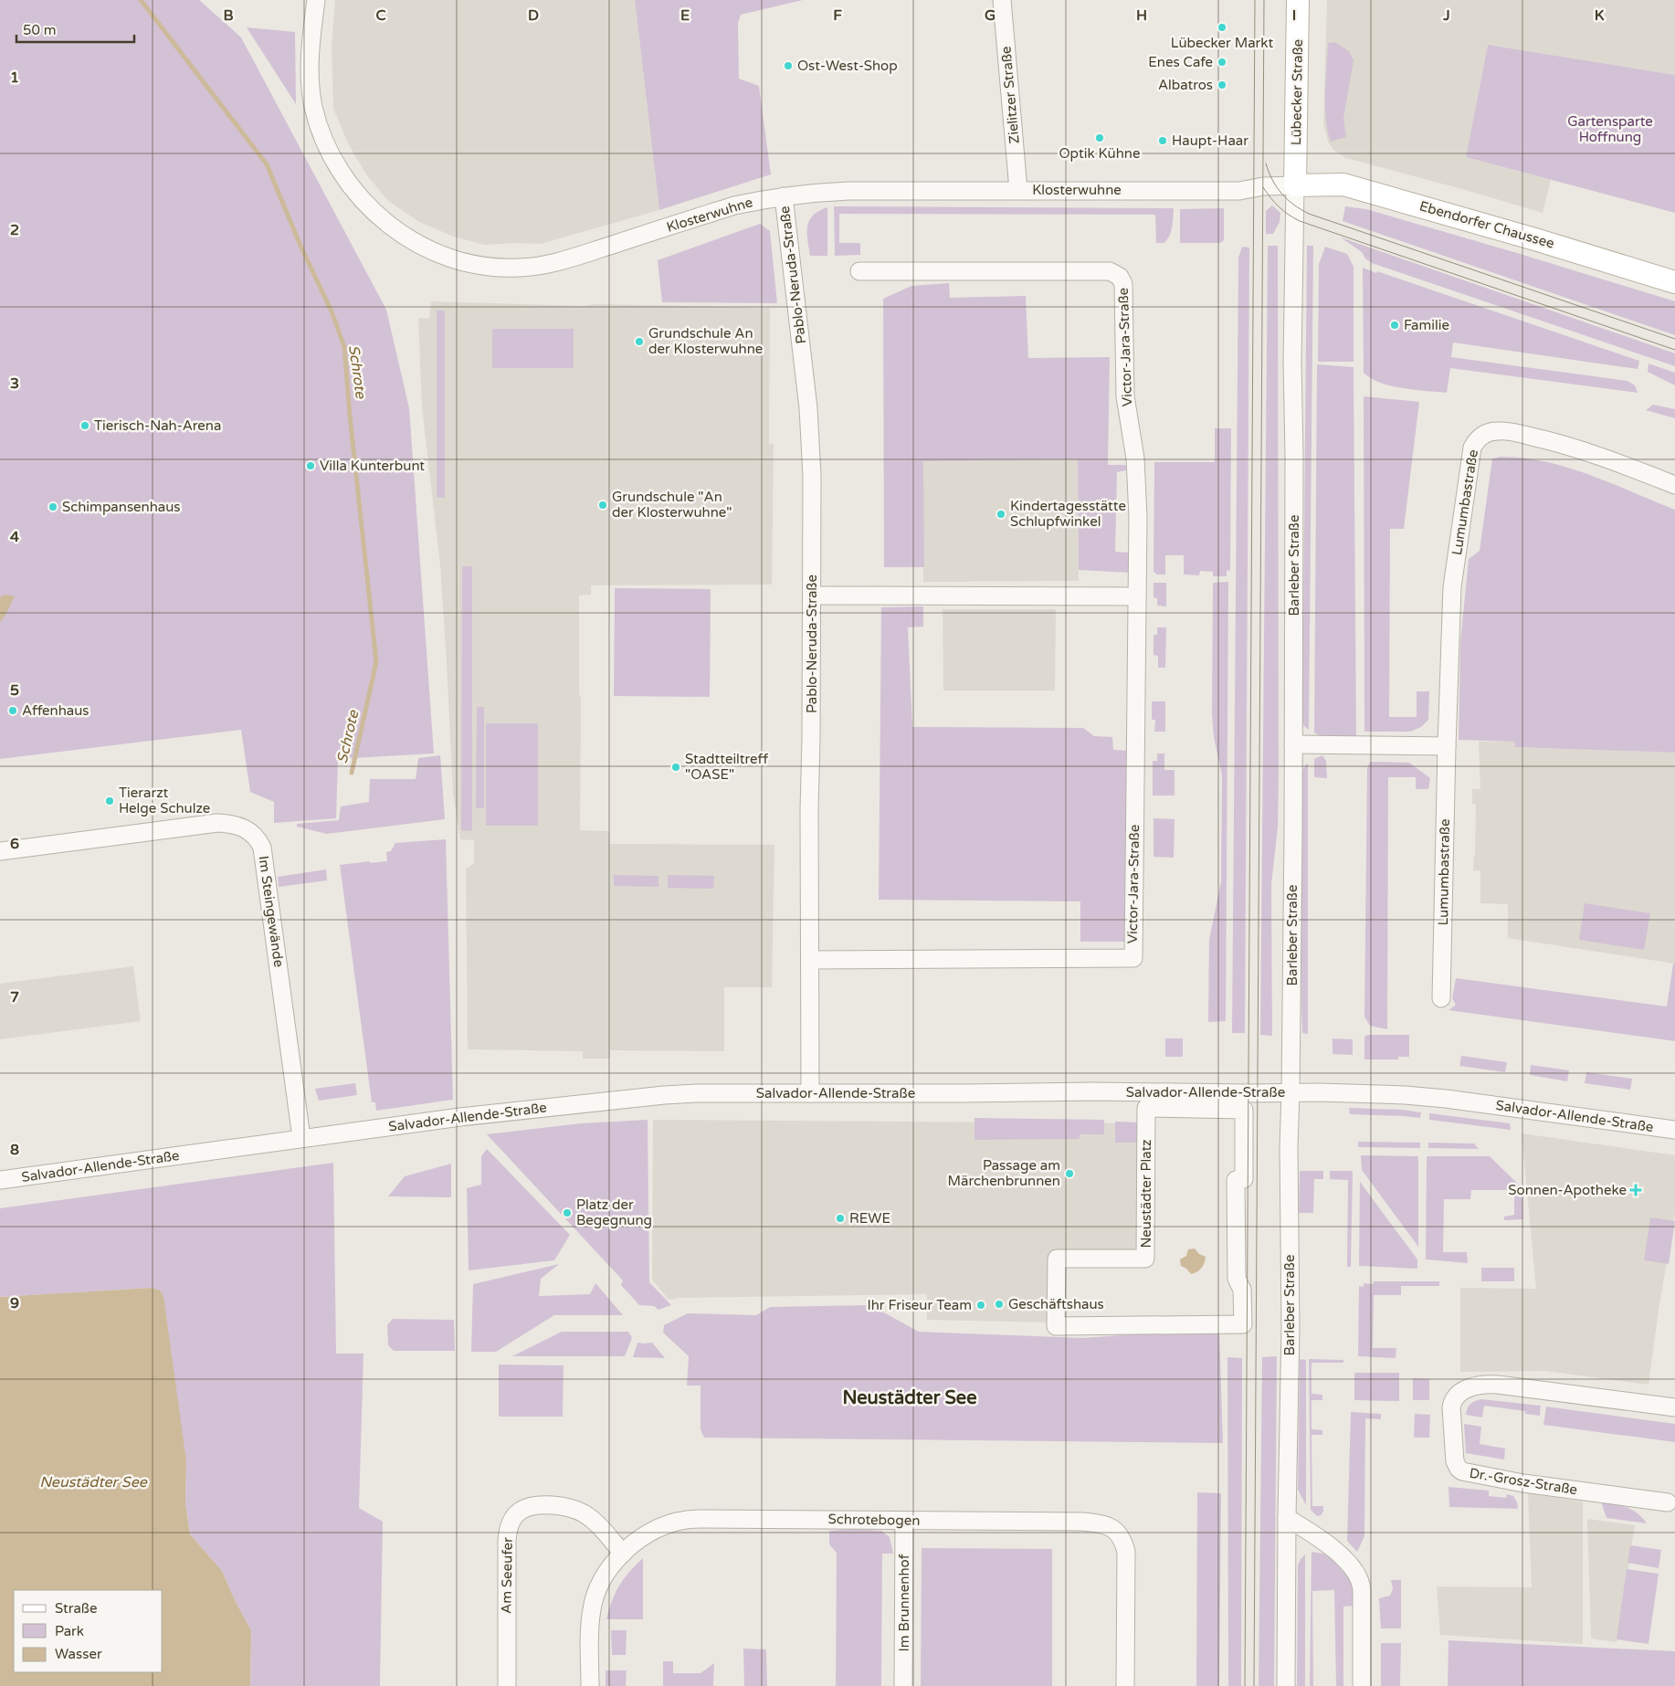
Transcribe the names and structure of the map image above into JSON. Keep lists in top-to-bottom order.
{
  "streets": {
    "main road": ["Lübecker Straße", "Ebendorfer Chaussee"],
    "street": [
      "Zielitzer Straße",
      "Klosterwuhne",
      "Pablo-Neruda-Straße",
      "Victor-Jara-Straße",
      "Lumumbastraße",
      "Barleber Straße",
      "Im Steingewände",
      "Salvador-Allende-Straße",
      "Neustädter Platz",
      "Dr.-Grosz-Straße",
      "Schrotebogen",
      "Am Seeufer",
      "Im Brunnenhof"
    ]
  },
  "crossings": [
    ["Lübecker Straße", "Klosterwuhne"],
    ["Lübecker Straße", "Ebendorfer Chaussee"],
    ["Lübecker Straße", "Barleber Straße"],
    ["Zielitzer Straße", "Klosterwuhne"],
    ["Klosterwuhne", "Ebendorfer Chaussee"],
    ["Klosterwuhne", "Pablo-Neruda-Straße"],
    ["Klosterwuhne", "Barleber Straße"],
    ["Ebendorfer Chaussee", "Barleber Straße"],
    ["Pablo-Neruda-Straße", "Victor-Jara-Straße"],
    ["Pablo-Neruda-Straße", "Salvador-Allende-Straße"],
    ["Barleber Straße", "Salvador-Allende-Straße"],
    ["Im Steingewände", "Salvador-Allende-Straße"],
    ["Schrotebogen", "Am Seeufer"],
    ["Schrotebogen", "Im Brunnenhof"]
  ],
  "districts": ["Neustädter See"],
  "water": ["Schrote", "Neustädter See"],
  "parks": ["Gartensparte Hoffnung"],
  "places": {
    "other": [
      "Lübecker Markt",
      "Enes Cafe",
      "Ost-West-Shop",
      "Albatros",
      "Optik Kühne",
      "Haupt-Haar",
      "Familie",
      "Grundschule An der Klosterwuhne",
      "Tierisch-Nah-Arena",
      "Villa Kunterbunt",
      "Grundschule \"An der Klosterwuhne\"",
      "Schimpansenhaus",
      "Kindertagesstätte Schlupfwinkel",
      "Affenhaus",
      "Stadtteiltreff \"OASE\"",
      "Tierarzt Helge Schulze",
      "Passage am Märchenbrunnen",
      "Platz der Begegnung",
      "REWE",
      "Geschäftshaus",
      "Ihr Friseur Team"
    ],
    "health": ["Sonnen-Apotheke"]
  },
  "legend": ["Straße", "Park", "Wasser"],
  "scale_bar": "50 m",
  "grid": {
    "columns": [
      "B",
      "C",
      "D",
      "E",
      "F",
      "G",
      "H",
      "I",
      "J",
      "K"
    ],
    "rows": [
      "1",
      "2",
      "3",
      "4",
      "5",
      "6",
      "7",
      "8",
      "9"
    ]
  }
}
